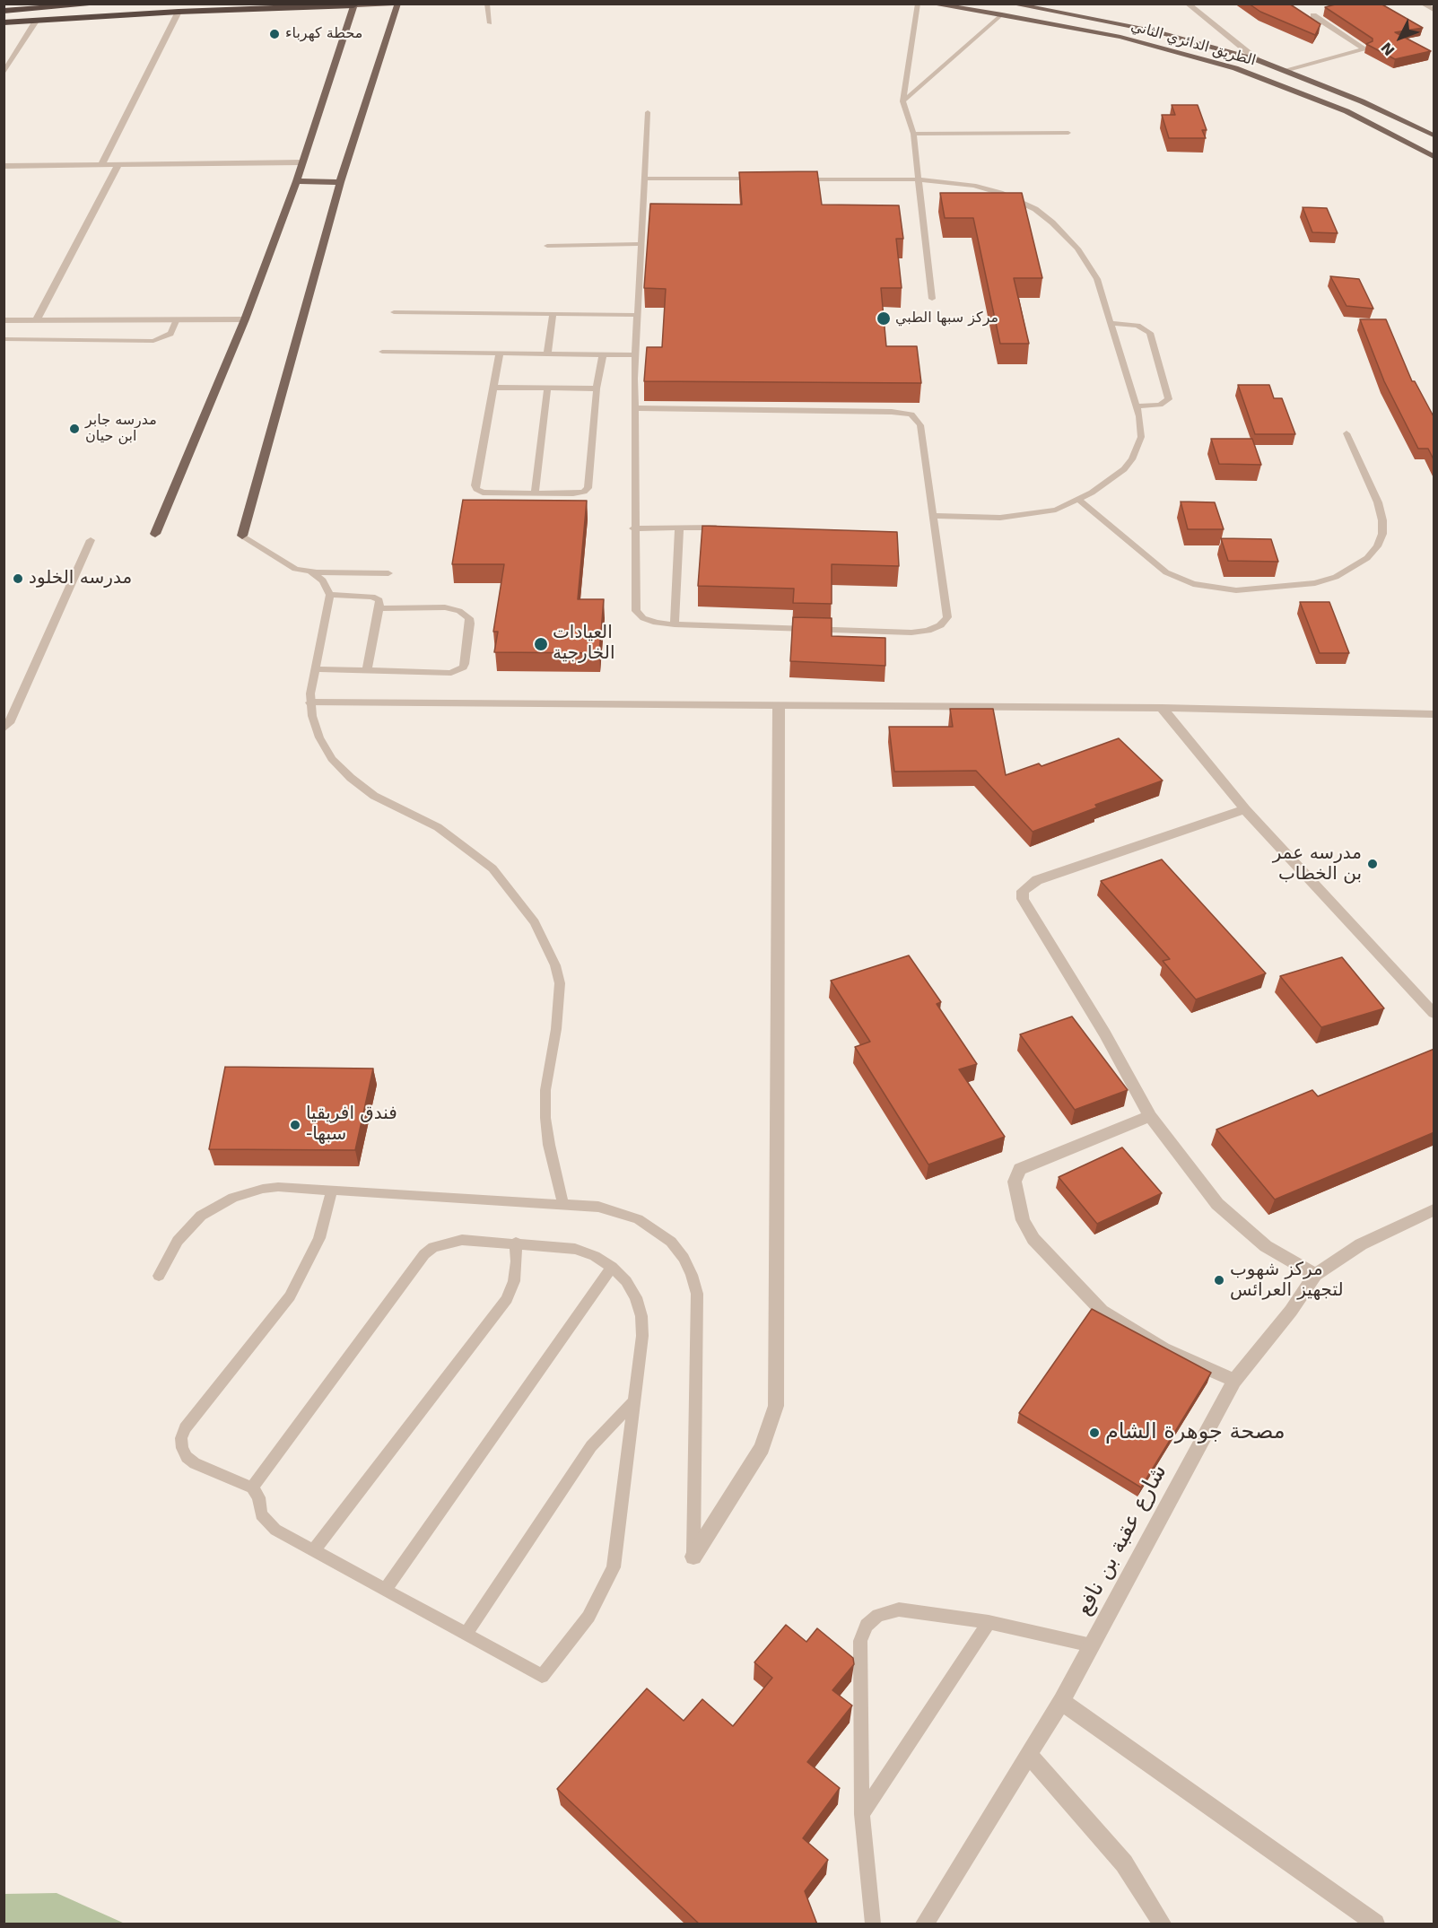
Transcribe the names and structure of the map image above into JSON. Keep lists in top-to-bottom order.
{
  "streets": {
    "main road": ["الطريق الدائري الثاني"],
    "street": ["شارع عقبة بن نافع"]
  },
  "places": [
    "محطة كهرباء",
    "مركز سبها الطبي",
    "مدرسه جابر ابن حيان",
    "مدرسه الخلود",
    "العيادات الخارجية",
    "مدرسه عمر بن الخطاب",
    "فندق افريقيا -سبها",
    "مركز شهوب لتجهيز العرائس",
    "مصحة جوهرة الشام"
  ],
  "north": "bottom left"
}
